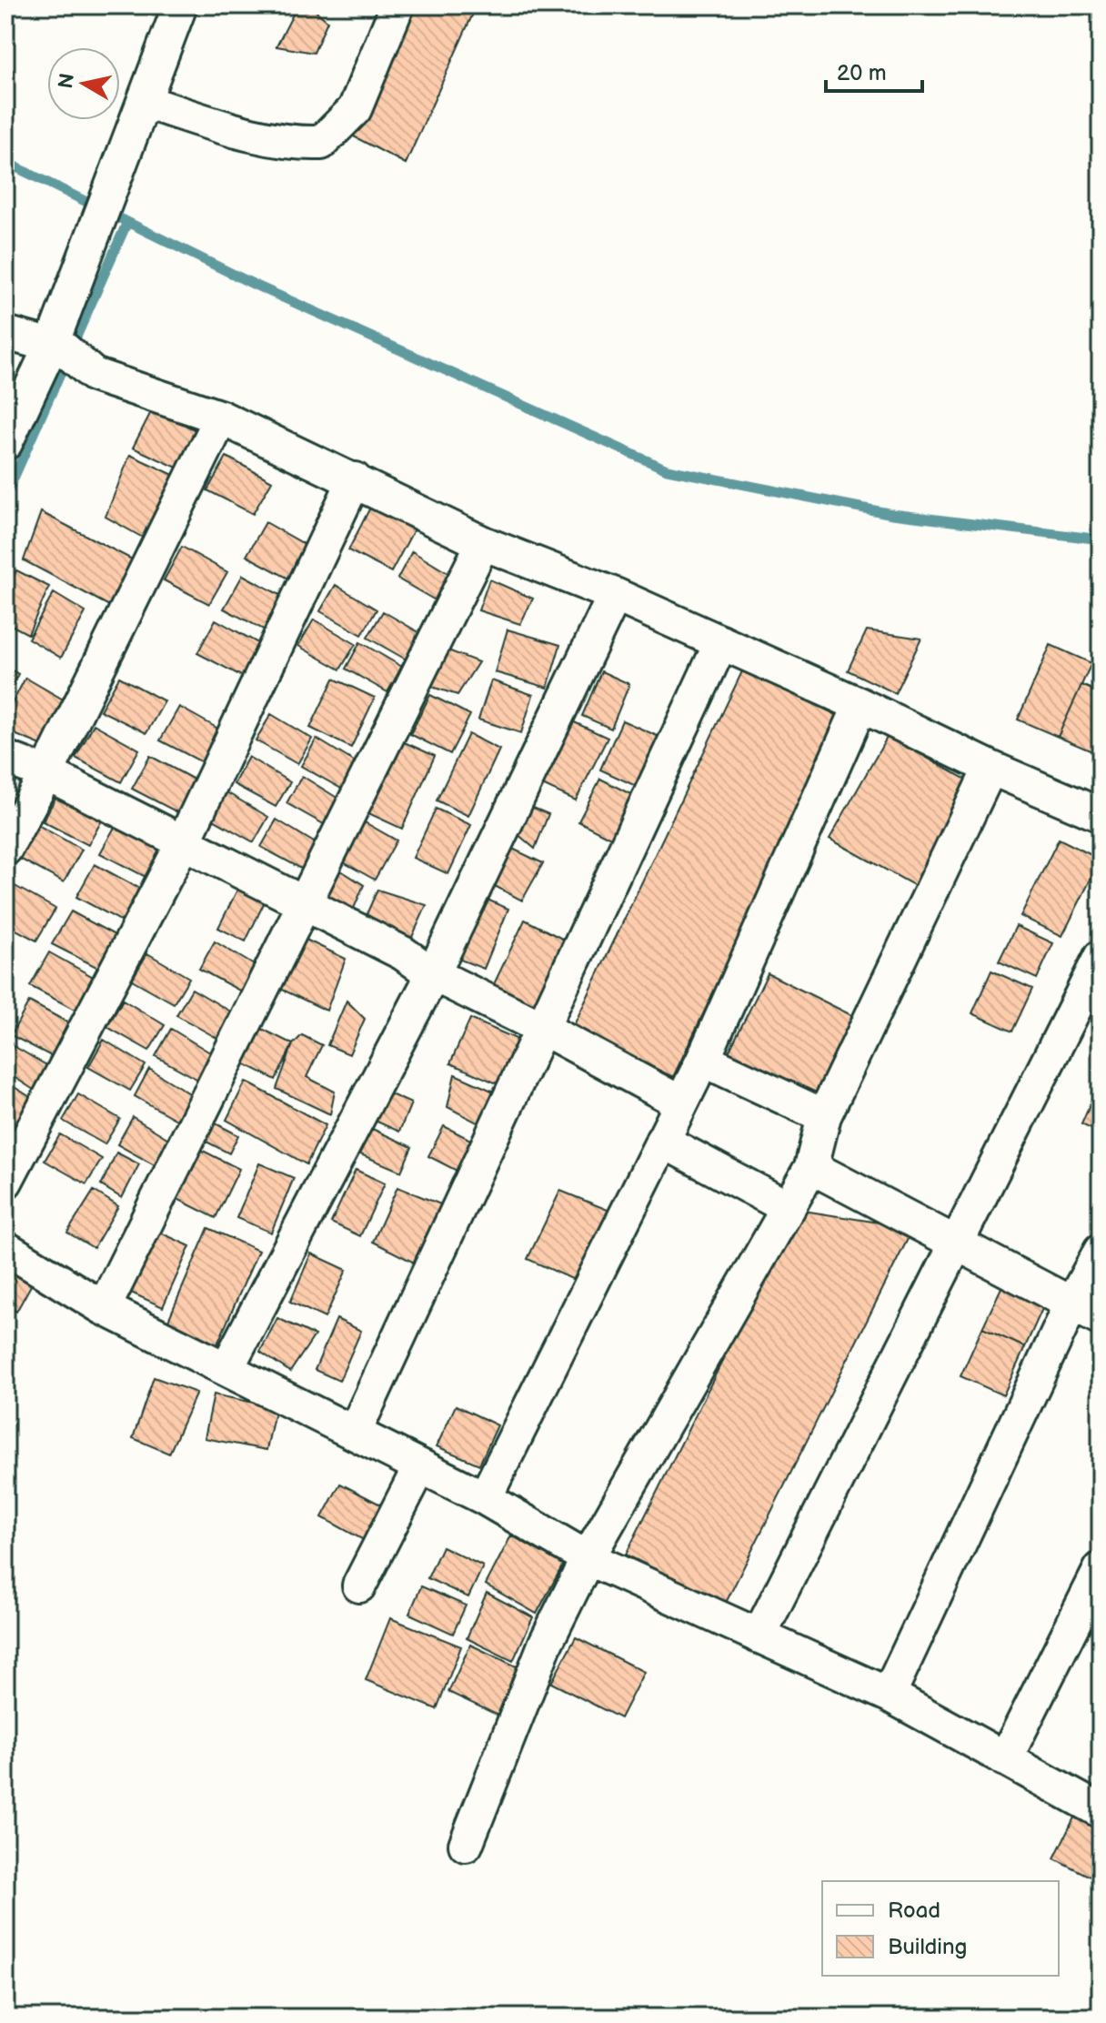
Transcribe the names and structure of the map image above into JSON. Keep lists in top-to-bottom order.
{
  "legend": ["Road", "Building"],
  "scale_bar": "20 m",
  "north": "left"
}
